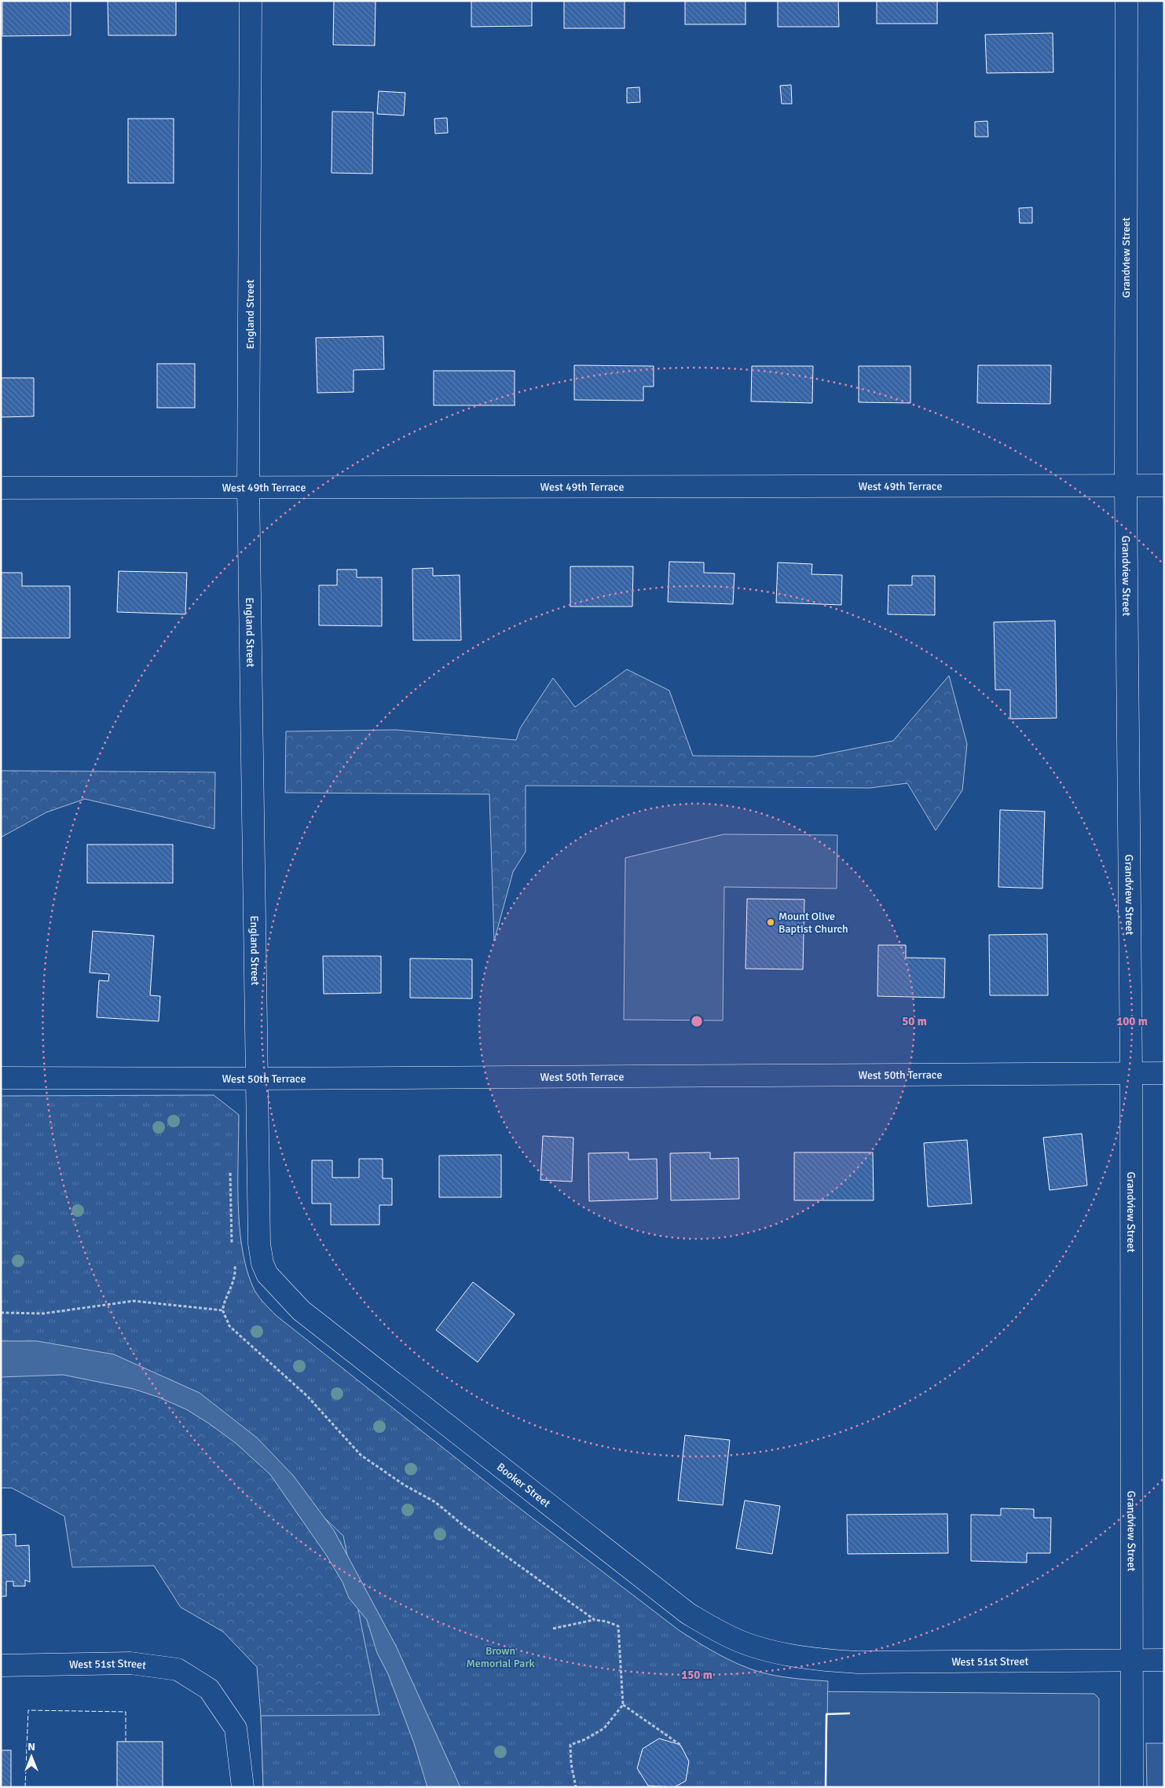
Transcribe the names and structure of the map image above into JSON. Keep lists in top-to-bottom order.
{
  "streets": {
    "street": [
      "Grandview Street",
      "England Street",
      "West 49th Terrace",
      "West 50th Terrace",
      "Booker Street",
      "West 51st Street"
    ]
  },
  "crossings": [
    ["Grandview Street", "West 49th Terrace"],
    ["Grandview Street", "West 50th Terrace"],
    ["Grandview Street", "West 51st Street"],
    ["England Street", "West 49th Terrace"],
    ["England Street", "West 50th Terrace"],
    ["England Street", "Booker Street"],
    ["Booker Street", "West 51st Street"]
  ],
  "parks": ["Brown Memorial Park"],
  "places": ["Mount Olive Baptist Church"],
  "north": "top",
  "rings": ["50 m", "100 m", "150 m"]
}
